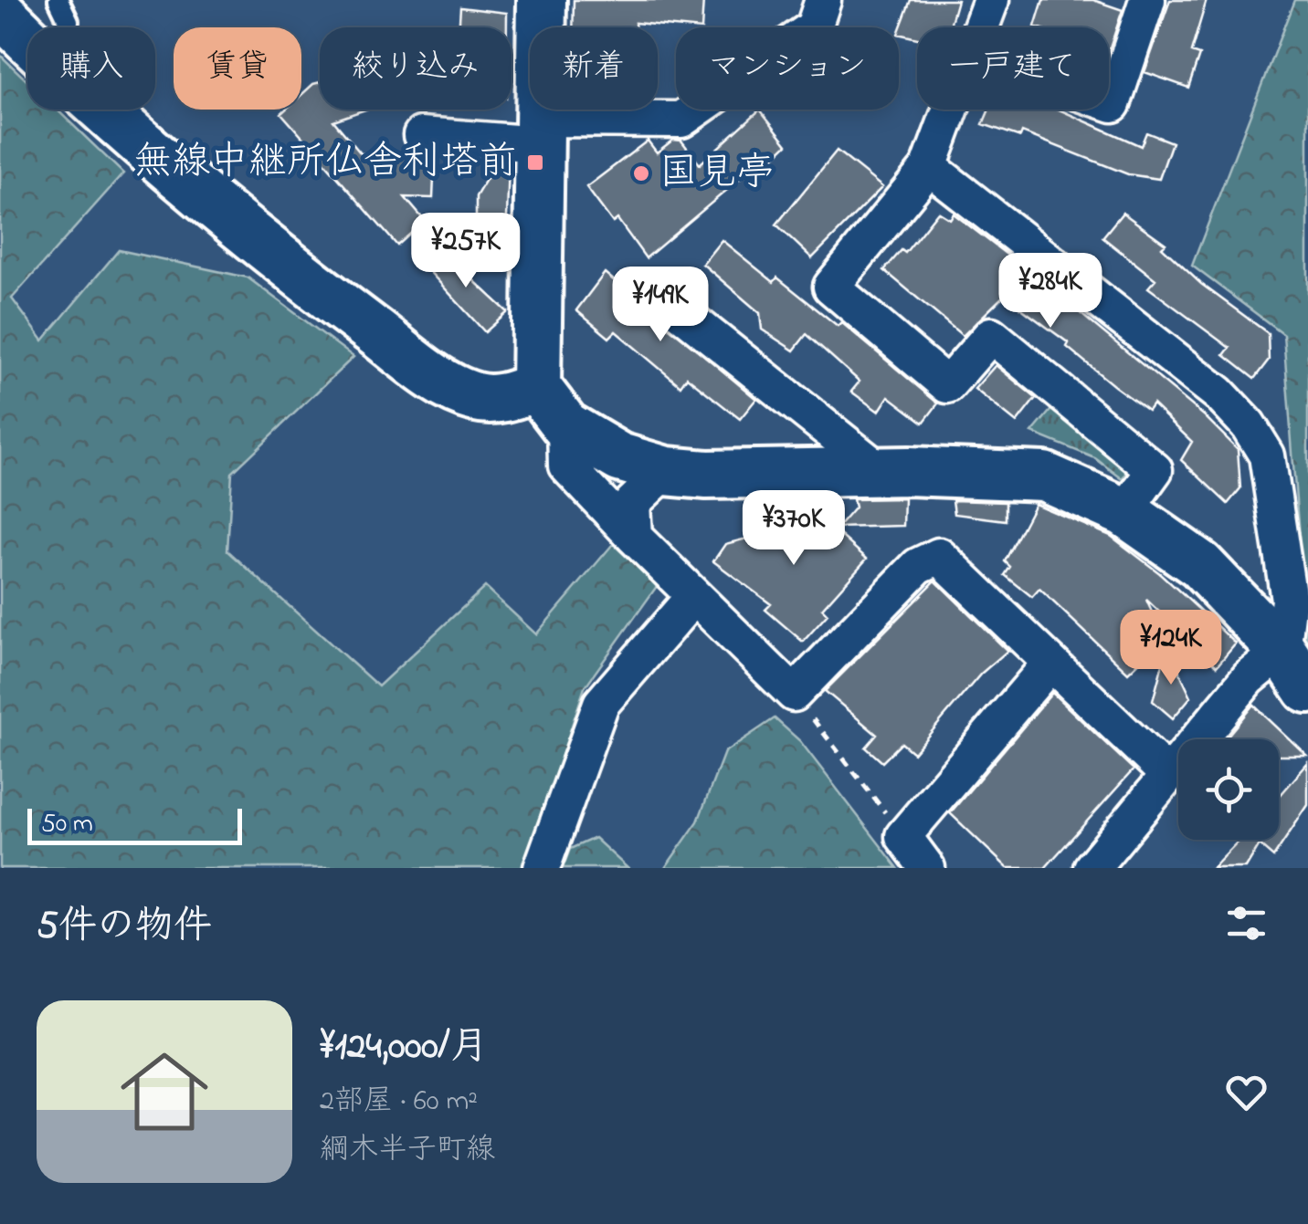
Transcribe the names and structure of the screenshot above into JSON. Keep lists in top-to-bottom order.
{
  "places": {
    "transit": ["無線中継所仏舎利塔前"],
    "other": ["国見亭"]
  },
  "scale_bar": "50 m",
  "page": {
    "chip": [
      "購入",
      "賃貸",
      "絞り込み",
      "新着",
      "マンション",
      "一戸建て"
    ],
    "price": [
      "¥257K",
      "¥284K",
      "¥149K",
      "¥370K",
      "¥124K"
    ],
    "scale": "50 m",
    "heading": "5件の物件",
    "list": [
      {
        "name": "¥124,000/月",
        "note": "2部屋 · 60 m² · 綱木半子町線"
      }
    ]
  }
}
